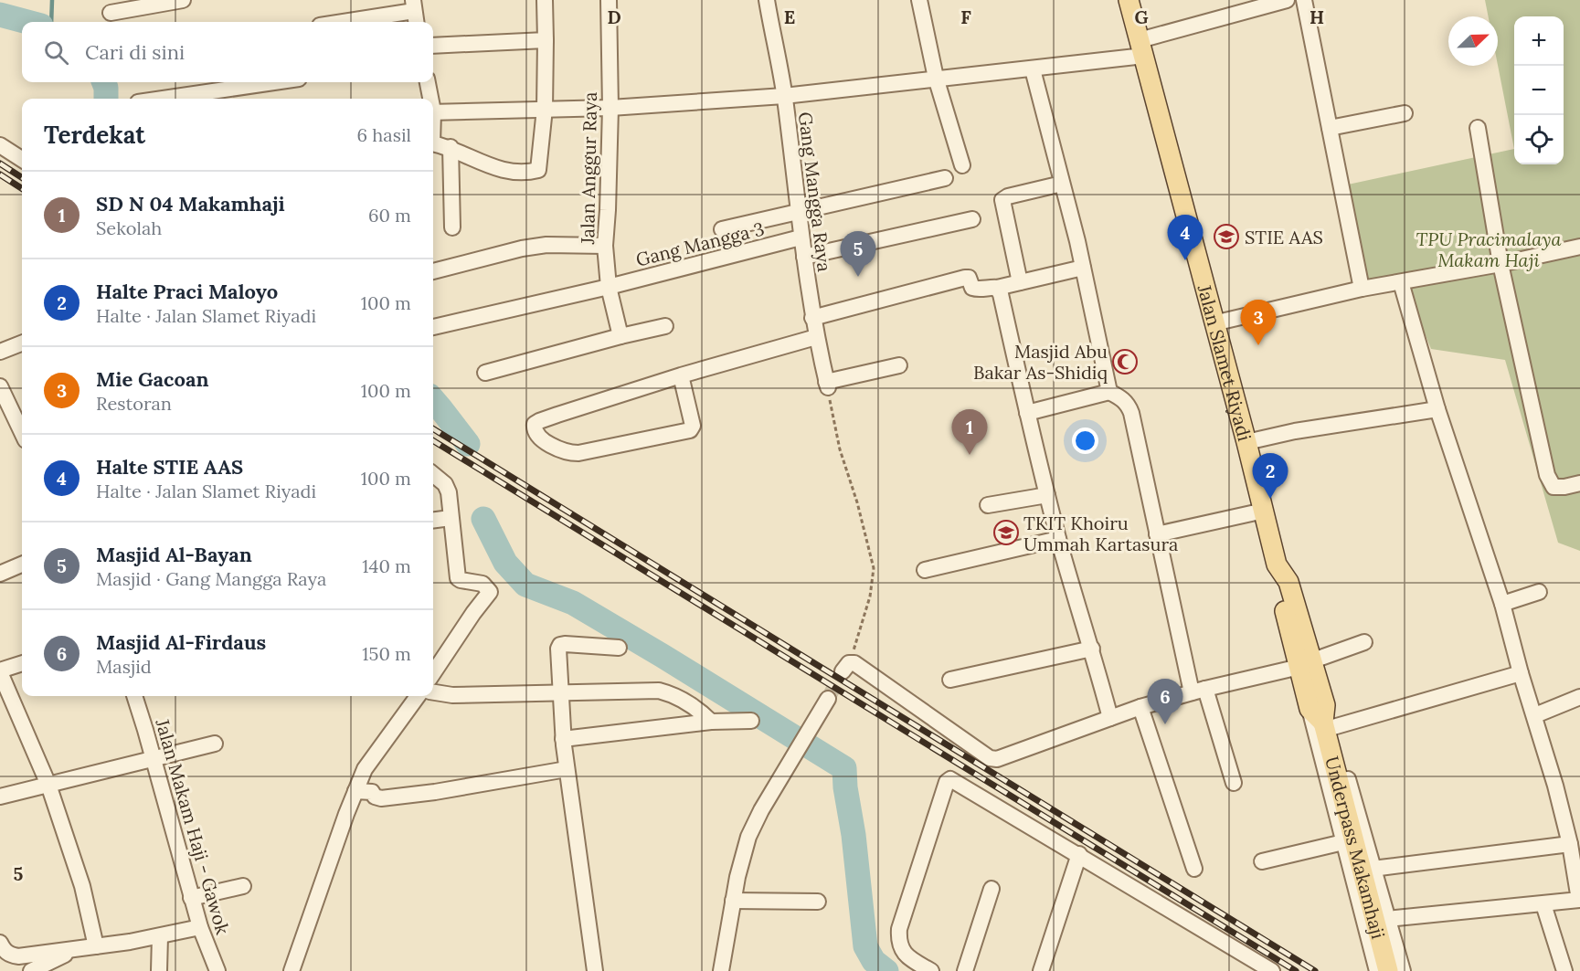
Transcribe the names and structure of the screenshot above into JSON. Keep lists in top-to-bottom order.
{
  "streets": {
    "main road": ["Jalan Slamet Riyadi", "Underpass Makamhaji"],
    "street": [
      "Jalan Anggur Raya",
      "Gang Mangga Raya",
      "Gang Mangga 3",
      "Jalan Makam Haji - Gawok"
    ]
  },
  "crossings": [
    ["Jalan Anggur Raya", "Gang Mangga 3"],
    ["Gang Mangga Raya", "Gang Mangga 3"],
    ["Jalan Slamet Riyadi", "Underpass Makamhaji"]
  ],
  "parks": ["TPU Pracimalaya Makam Haji"],
  "places": {
    "school or university": ["STIE AAS", "TKIT Khoiru Ummah Kartasura"],
    "mosque": ["Masjid Abu Bakar As-Shidiq"]
  },
  "north": "top right",
  "page": {
    "map_buttons": ["+", "−"],
    "search": "Cari di sini",
    "heading": ["Terdekat", "6 hasil"],
    "list": [
      {
        "mark": "1",
        "name": "SD N 04 Makamhaji",
        "note": "Sekolah",
        "value": "60 m"
      },
      {
        "mark": "2",
        "name": "Halte Praci Maloyo",
        "note": "Halte · Jalan Slamet Riyadi",
        "value": "100 m"
      },
      {
        "mark": "3",
        "name": "Mie Gacoan",
        "note": "Restoran",
        "value": "100 m"
      },
      {
        "mark": "4",
        "name": "Halte STIE AAS",
        "note": "Halte · Jalan Slamet Riyadi",
        "value": "100 m"
      },
      {
        "mark": "5",
        "name": "Masjid Al-Bayan",
        "note": "Masjid · Gang Mangga Raya",
        "value": "140 m"
      },
      {
        "mark": "6",
        "name": "Masjid Al-Firdaus",
        "note": "Masjid",
        "value": "150 m"
      }
    ],
    "pins": [
      "4",
      "5",
      "3",
      "1",
      "2",
      "6"
    ]
  },
  "grid": {
    "columns": [
      "D",
      "E",
      "F",
      "G",
      "H"
    ],
    "rows": ["5"]
  }
}
